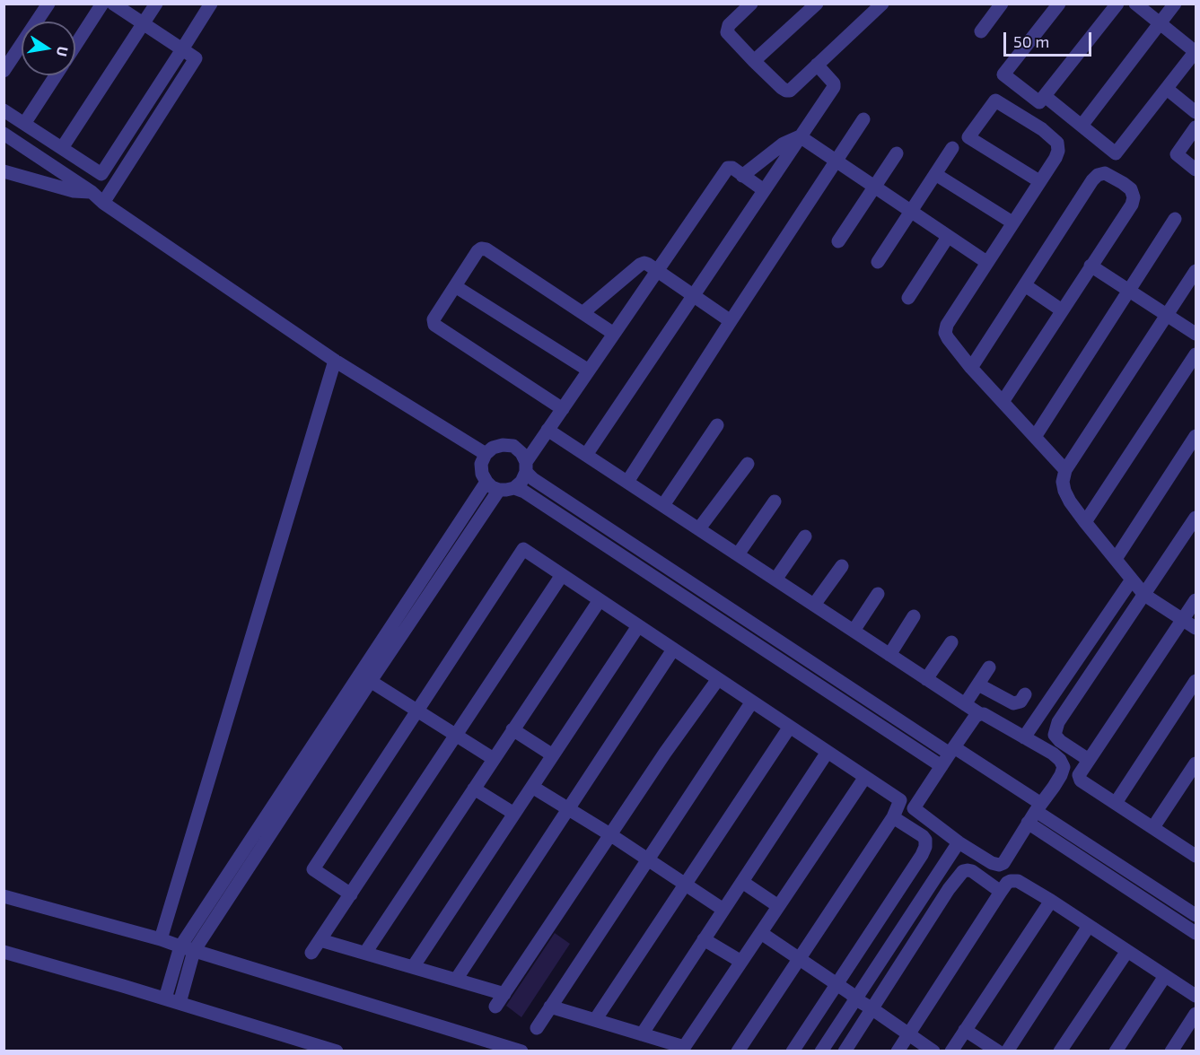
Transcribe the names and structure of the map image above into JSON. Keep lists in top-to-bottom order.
{
  "scale_bar": "50 m",
  "north": "right"
}
